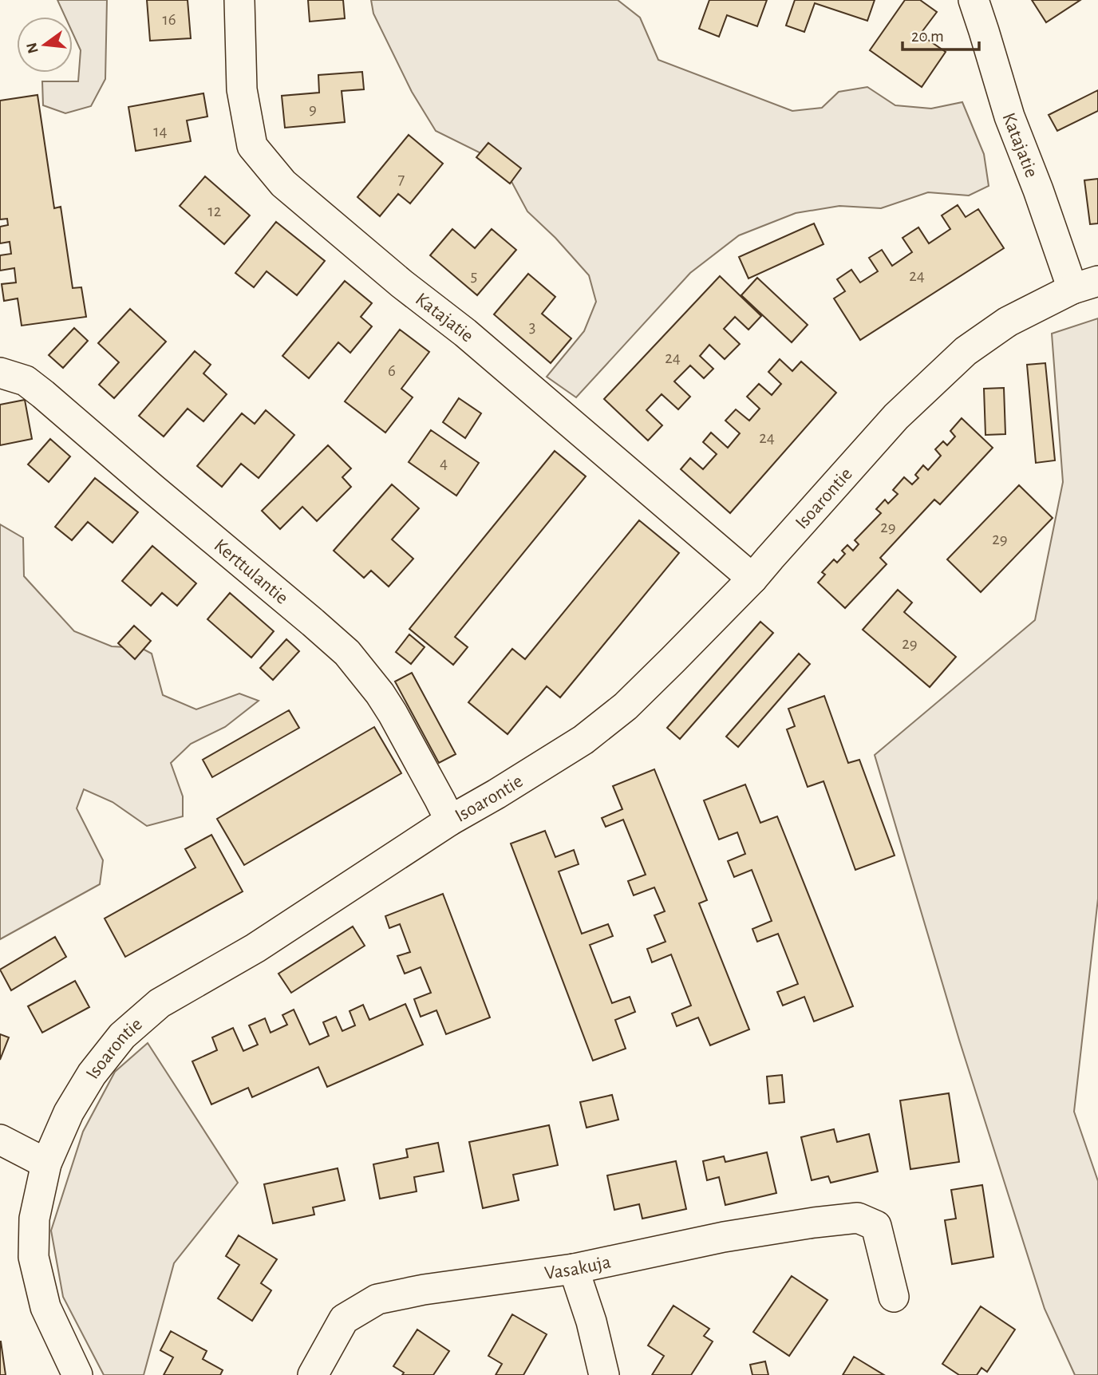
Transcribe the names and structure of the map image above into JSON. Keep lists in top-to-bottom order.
{
  "streets": {
    "street": [
      "Katajatie",
      "Isoarontie",
      "Kerttulantie",
      "Vasakuja"
    ]
  },
  "crossings": [
    ["Katajatie", "Isoarontie"],
    ["Isoarontie", "Kerttulantie"]
  ],
  "house_numbers": [
    "16",
    "9",
    "14",
    "7",
    "12",
    "5",
    "24",
    "3",
    "24",
    "6",
    "24",
    "4",
    "29",
    "29",
    "29"
  ],
  "scale_bar": "20 m",
  "north": "left"
}
